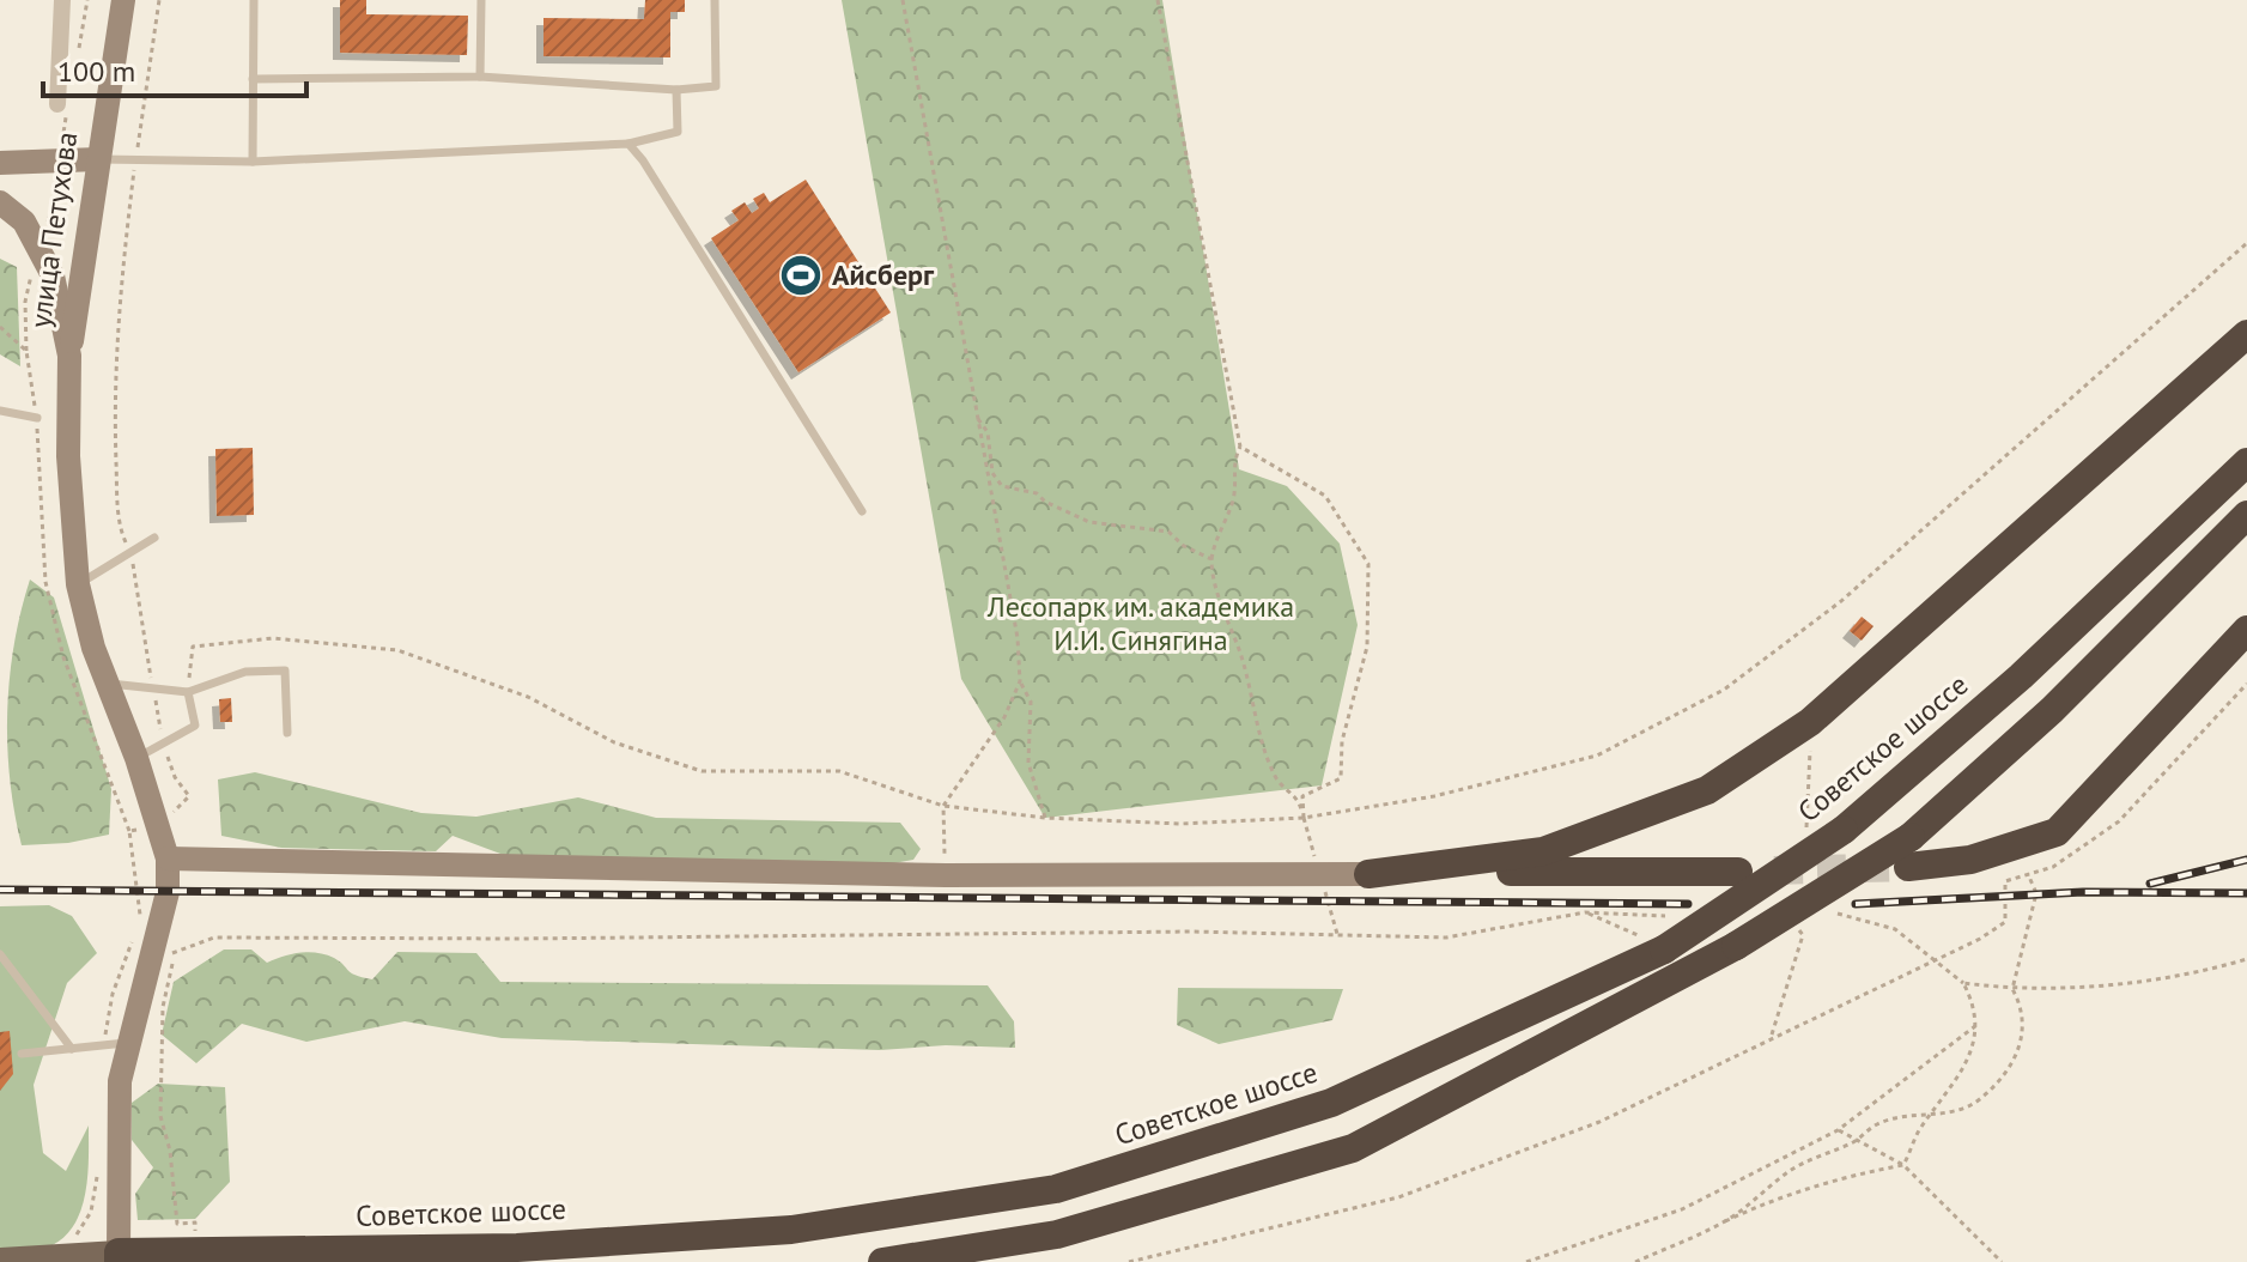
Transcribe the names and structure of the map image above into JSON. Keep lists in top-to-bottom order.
{
  "streets": {
    "highway": ["Советское шоссе"],
    "street": ["улица Петухова"]
  },
  "parks": ["Лесопарк им. академика И.И. Синягина"],
  "places": {
    "sports": ["Айсберг"]
  },
  "scale_bar": "100 m"
}
